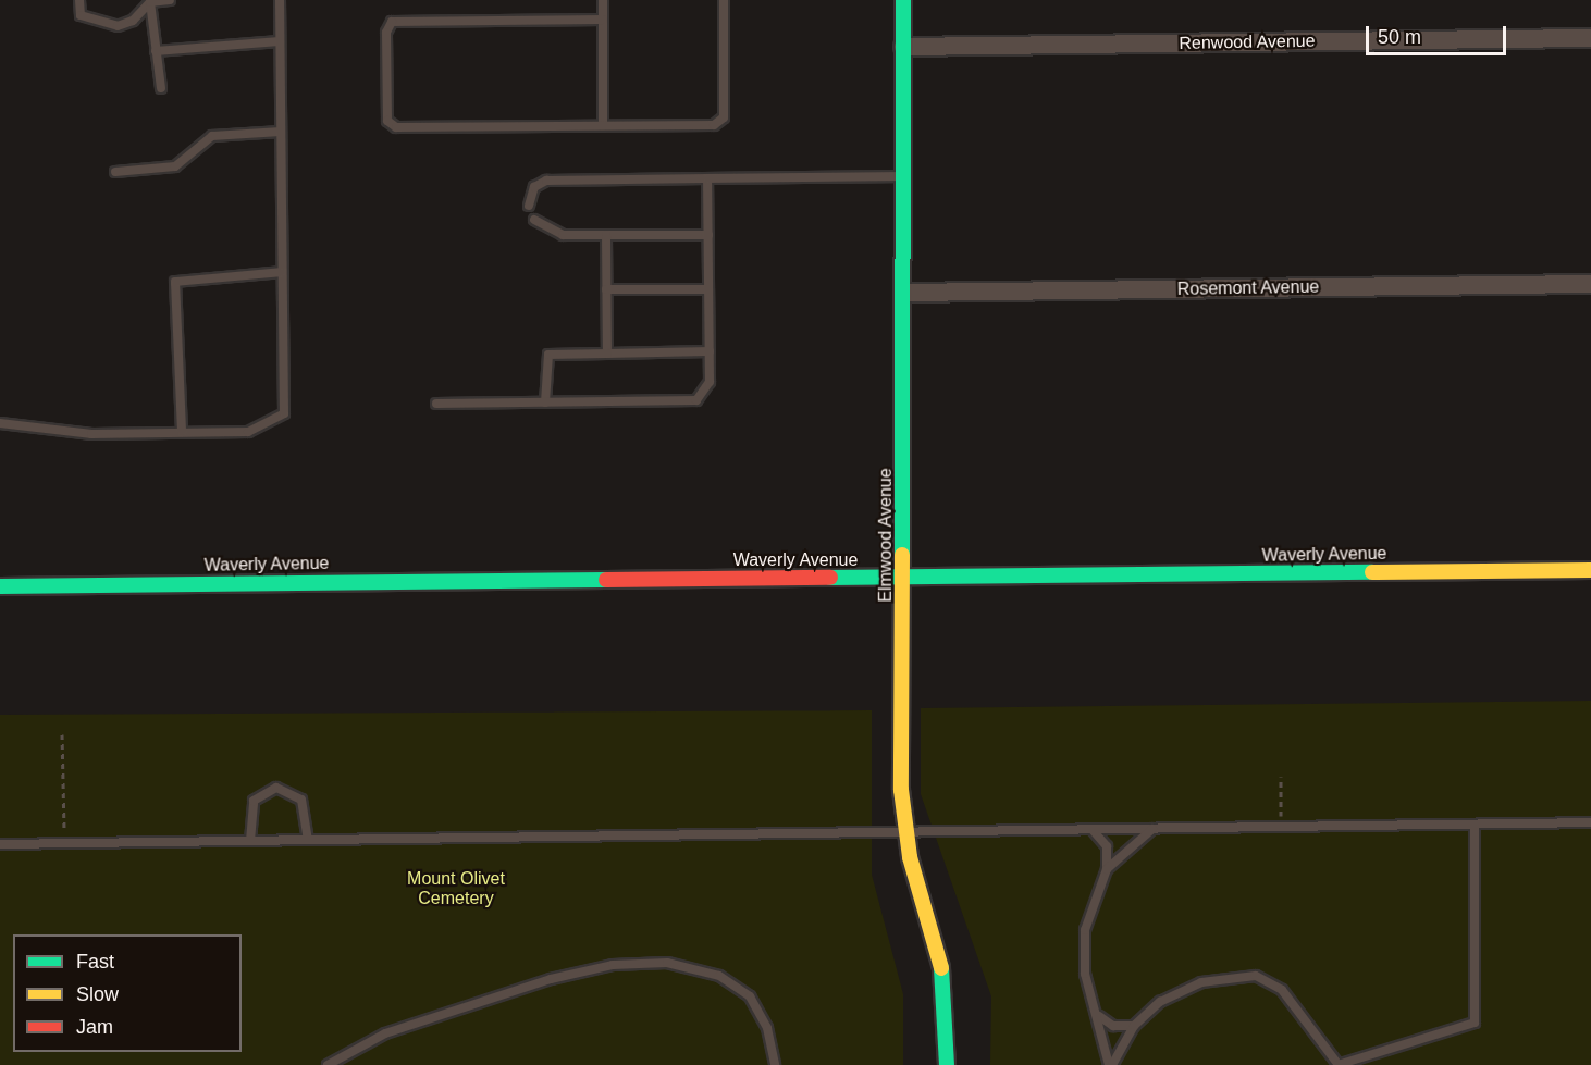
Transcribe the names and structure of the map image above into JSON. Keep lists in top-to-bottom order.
{
  "streets": {
    "street": [
      "Renwood Avenue",
      "Rosemont Avenue",
      "Elmwood Avenue",
      "Waverly Avenue"
    ]
  },
  "crossings": [
    ["Renwood Avenue", "Elmwood Avenue"],
    ["Rosemont Avenue", "Elmwood Avenue"],
    ["Elmwood Avenue", "Waverly Avenue"]
  ],
  "parks": ["Mount Olivet Cemetery"],
  "legend": ["Fast", "Slow", "Jam"],
  "scale_bar": "50 m"
}
